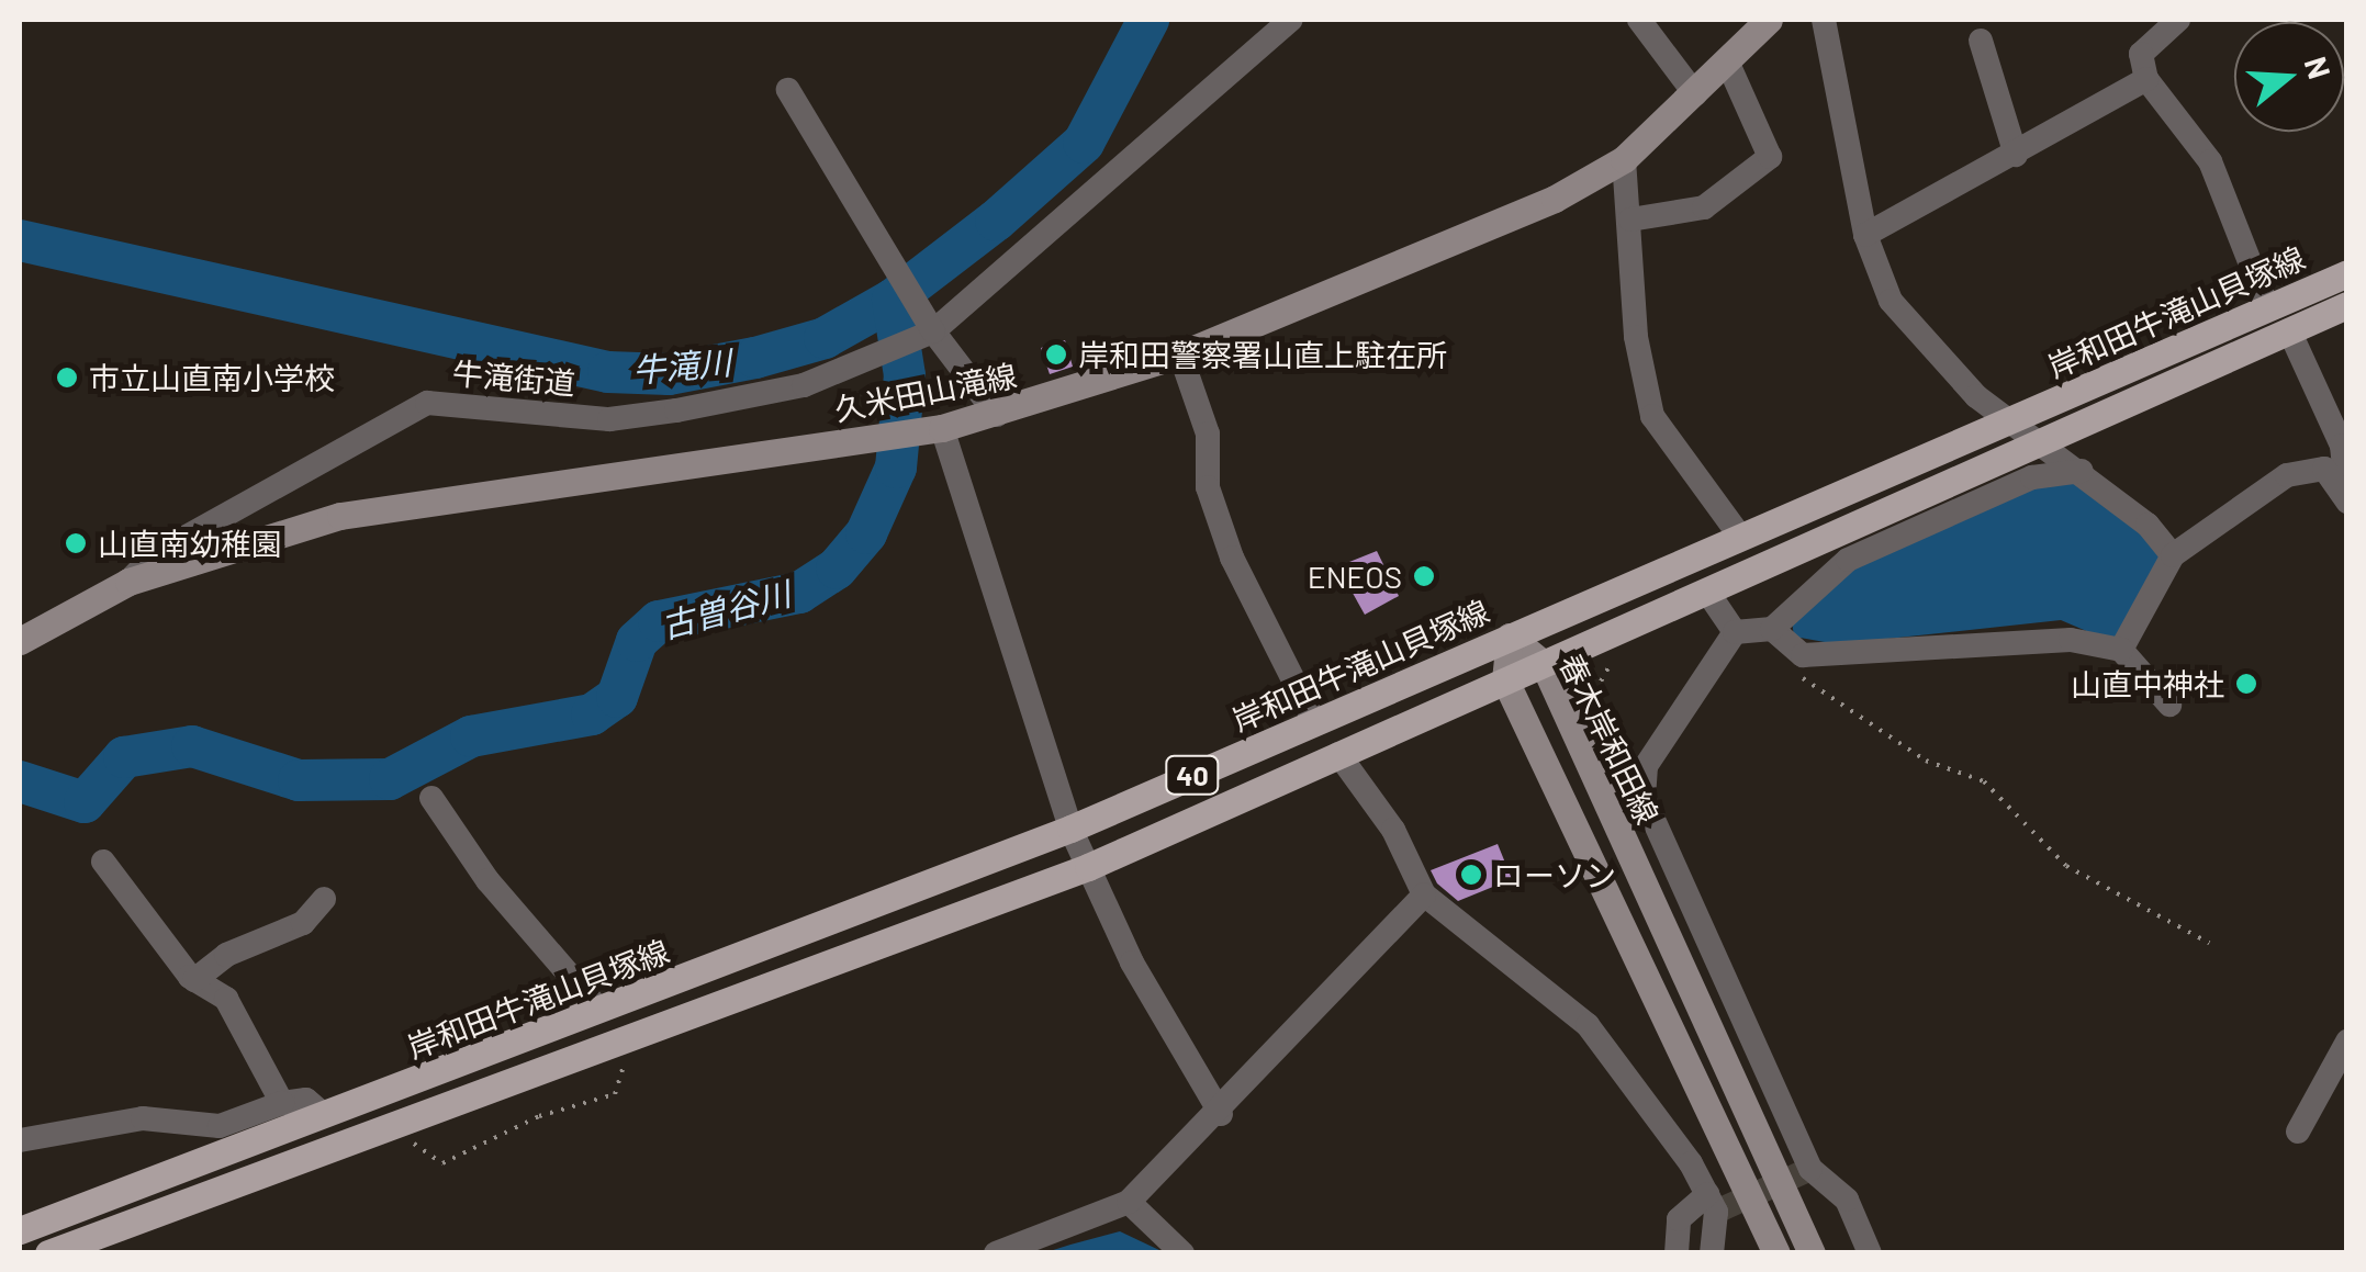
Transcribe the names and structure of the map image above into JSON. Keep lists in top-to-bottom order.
{
  "streets": {
    "main road": ["岸和田牛滝山貝塚線", "40"],
    "street": ["牛滝街道", "久米田山滝線", "春木岸和田線"]
  },
  "crossings": [
    ["岸和田牛滝山貝塚線", "春木岸和田線"],
    ["牛滝街道", "久米田山滝線"]
  ],
  "water": ["牛滝川", "古曽谷川"],
  "places": [
    "岸和田警察署山直上駐在所",
    "市立山直南小学校",
    "山直南幼稚園",
    "ENEOS",
    "山直中神社",
    "ローソン"
  ],
  "north": "right"
}
